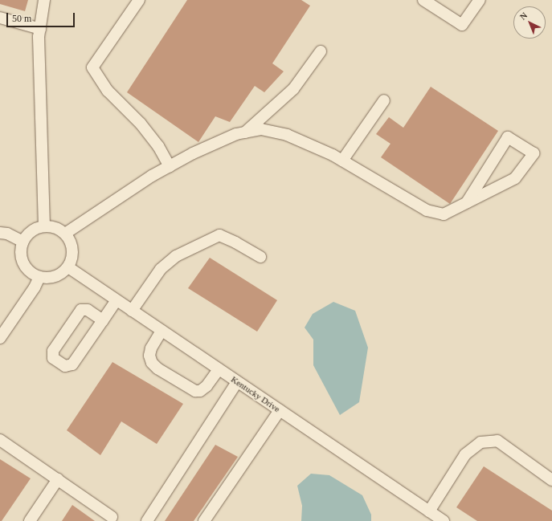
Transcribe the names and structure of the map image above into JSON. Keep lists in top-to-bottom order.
{
  "streets": {
    "street": ["Kentucky Drive"]
  },
  "scale_bar": "50 m",
  "north": "top left"
}
